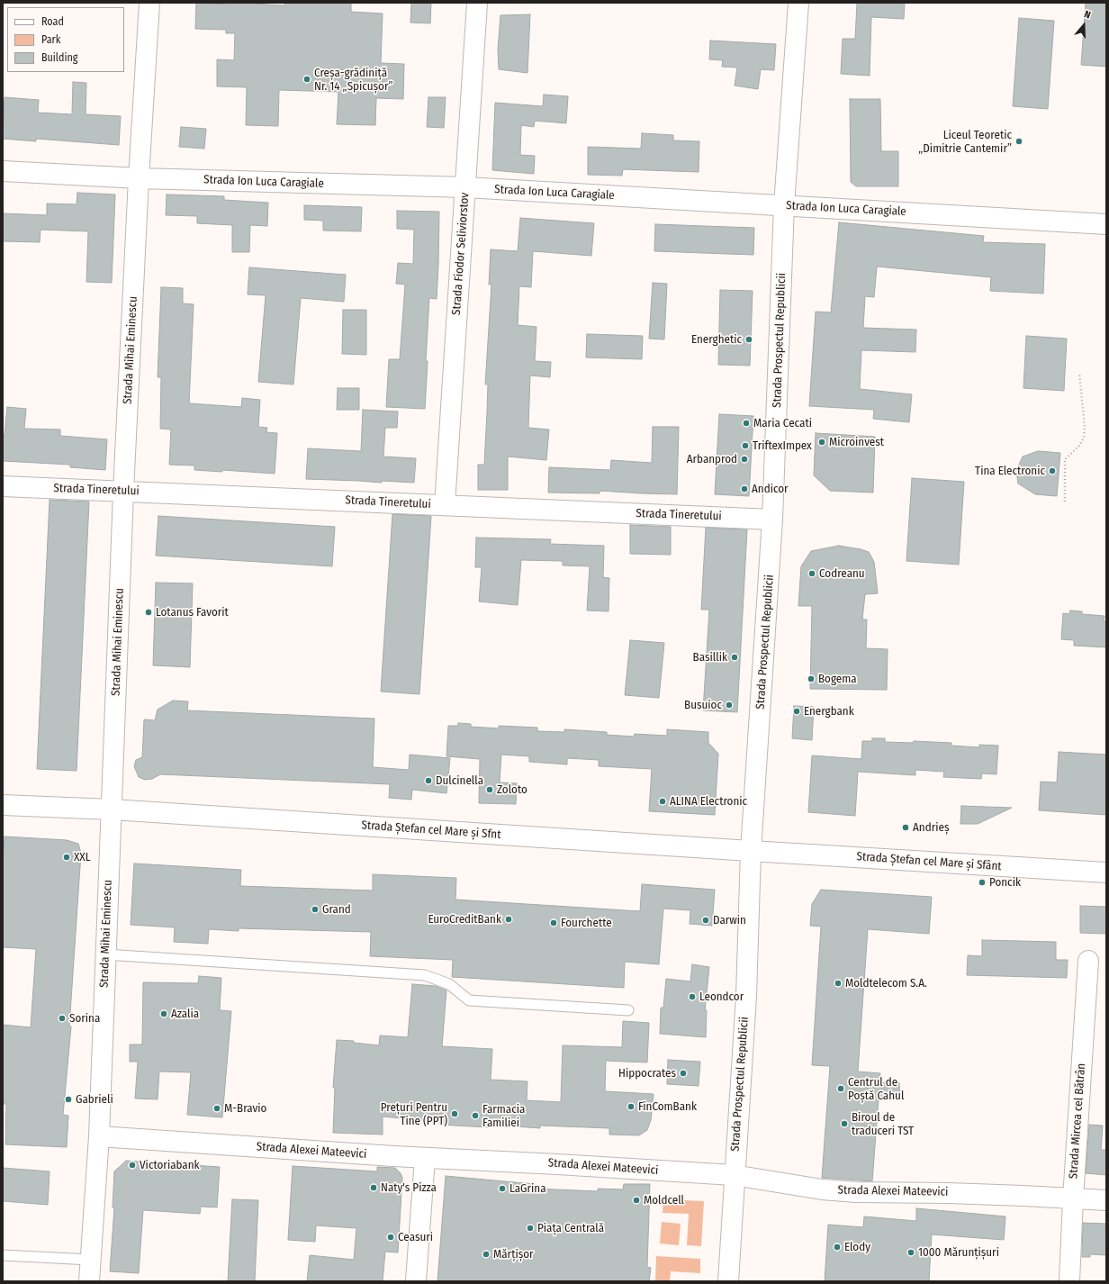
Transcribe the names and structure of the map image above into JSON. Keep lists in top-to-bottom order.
{
  "streets": {
    "street": [
      "Strada Ion Luca Caragiale",
      "Strada Fiodor Seliviorstov",
      "Strada Prospectul Republicii",
      "Strada Mihai Eminescu",
      "Strada Tineretului",
      "Strada Ștefan cel Mare și Sfnt",
      "Strada Ștefan cel Mare și Sfânt",
      "Strada Mircea cel Bătrân",
      "Strada Alexei Mateevici"
    ]
  },
  "crossings": [
    ["Strada Ion Luca Caragiale", "Strada Fiodor Seliviorstov"],
    ["Strada Ion Luca Caragiale", "Strada Prospectul Republicii"],
    ["Strada Ion Luca Caragiale", "Strada Mihai Eminescu"],
    ["Strada Fiodor Seliviorstov", "Strada Tineretului"],
    ["Strada Prospectul Republicii", "Strada Tineretului"],
    ["Strada Prospectul Republicii", "Strada Ștefan cel Mare și Sfnt"],
    ["Strada Prospectul Republicii", "Strada Ștefan cel Mare și Sfânt"],
    ["Strada Prospectul Republicii", "Strada Alexei Mateevici"],
    ["Strada Mihai Eminescu", "Strada Tineretului"],
    ["Strada Mihai Eminescu", "Strada Ștefan cel Mare și Sfnt"],
    ["Strada Mihai Eminescu", "Strada Alexei Mateevici"],
    ["Strada Ștefan cel Mare și Sfnt", "Strada Ștefan cel Mare și Sfânt"],
    ["Strada Mircea cel Bătrân", "Strada Alexei Mateevici"]
  ],
  "places": [
    "Creșa-grădiniță Nr. 14 „Spicușor”",
    "Liceul Teoretic „Dimitrie Cantemir”",
    "Energhetic",
    "Maria Cecati",
    "Microinvest",
    "TriftexImpex",
    "Arbanprod",
    "Tina Electronic",
    "Andicor",
    "Codreanu",
    "Lotanus Favorit",
    "Basillik",
    "Bogema",
    "Busuioc",
    "Energbank",
    "Dulcinella",
    "Zoloto",
    "ALINA Electronic",
    "Andrieș",
    "XXL",
    "Poncik",
    "Grand",
    "EuroCreditBank",
    "Darwin",
    "Fourchette",
    "Moldtelecom S.A.",
    "Leondcor",
    "Azalia",
    "Sorina",
    "Hippocrates",
    "Centrul de Poștă Cahul",
    "Gabrieli",
    "FinComBank",
    "M-Bravio",
    "Prețuri Pentru Tine (PPT)",
    "Farmacia Familiei",
    "Biroul de traduceri TST",
    "Victoriabank",
    "Naty's Pizza",
    "LaGrina",
    "Moldcell",
    "Piața Centrală",
    "Ceasuri",
    "Elody",
    "1000 Mărunțișuri",
    "Mărțișor"
  ],
  "legend": ["Road", "Park", "Building"],
  "north": "top"
}
